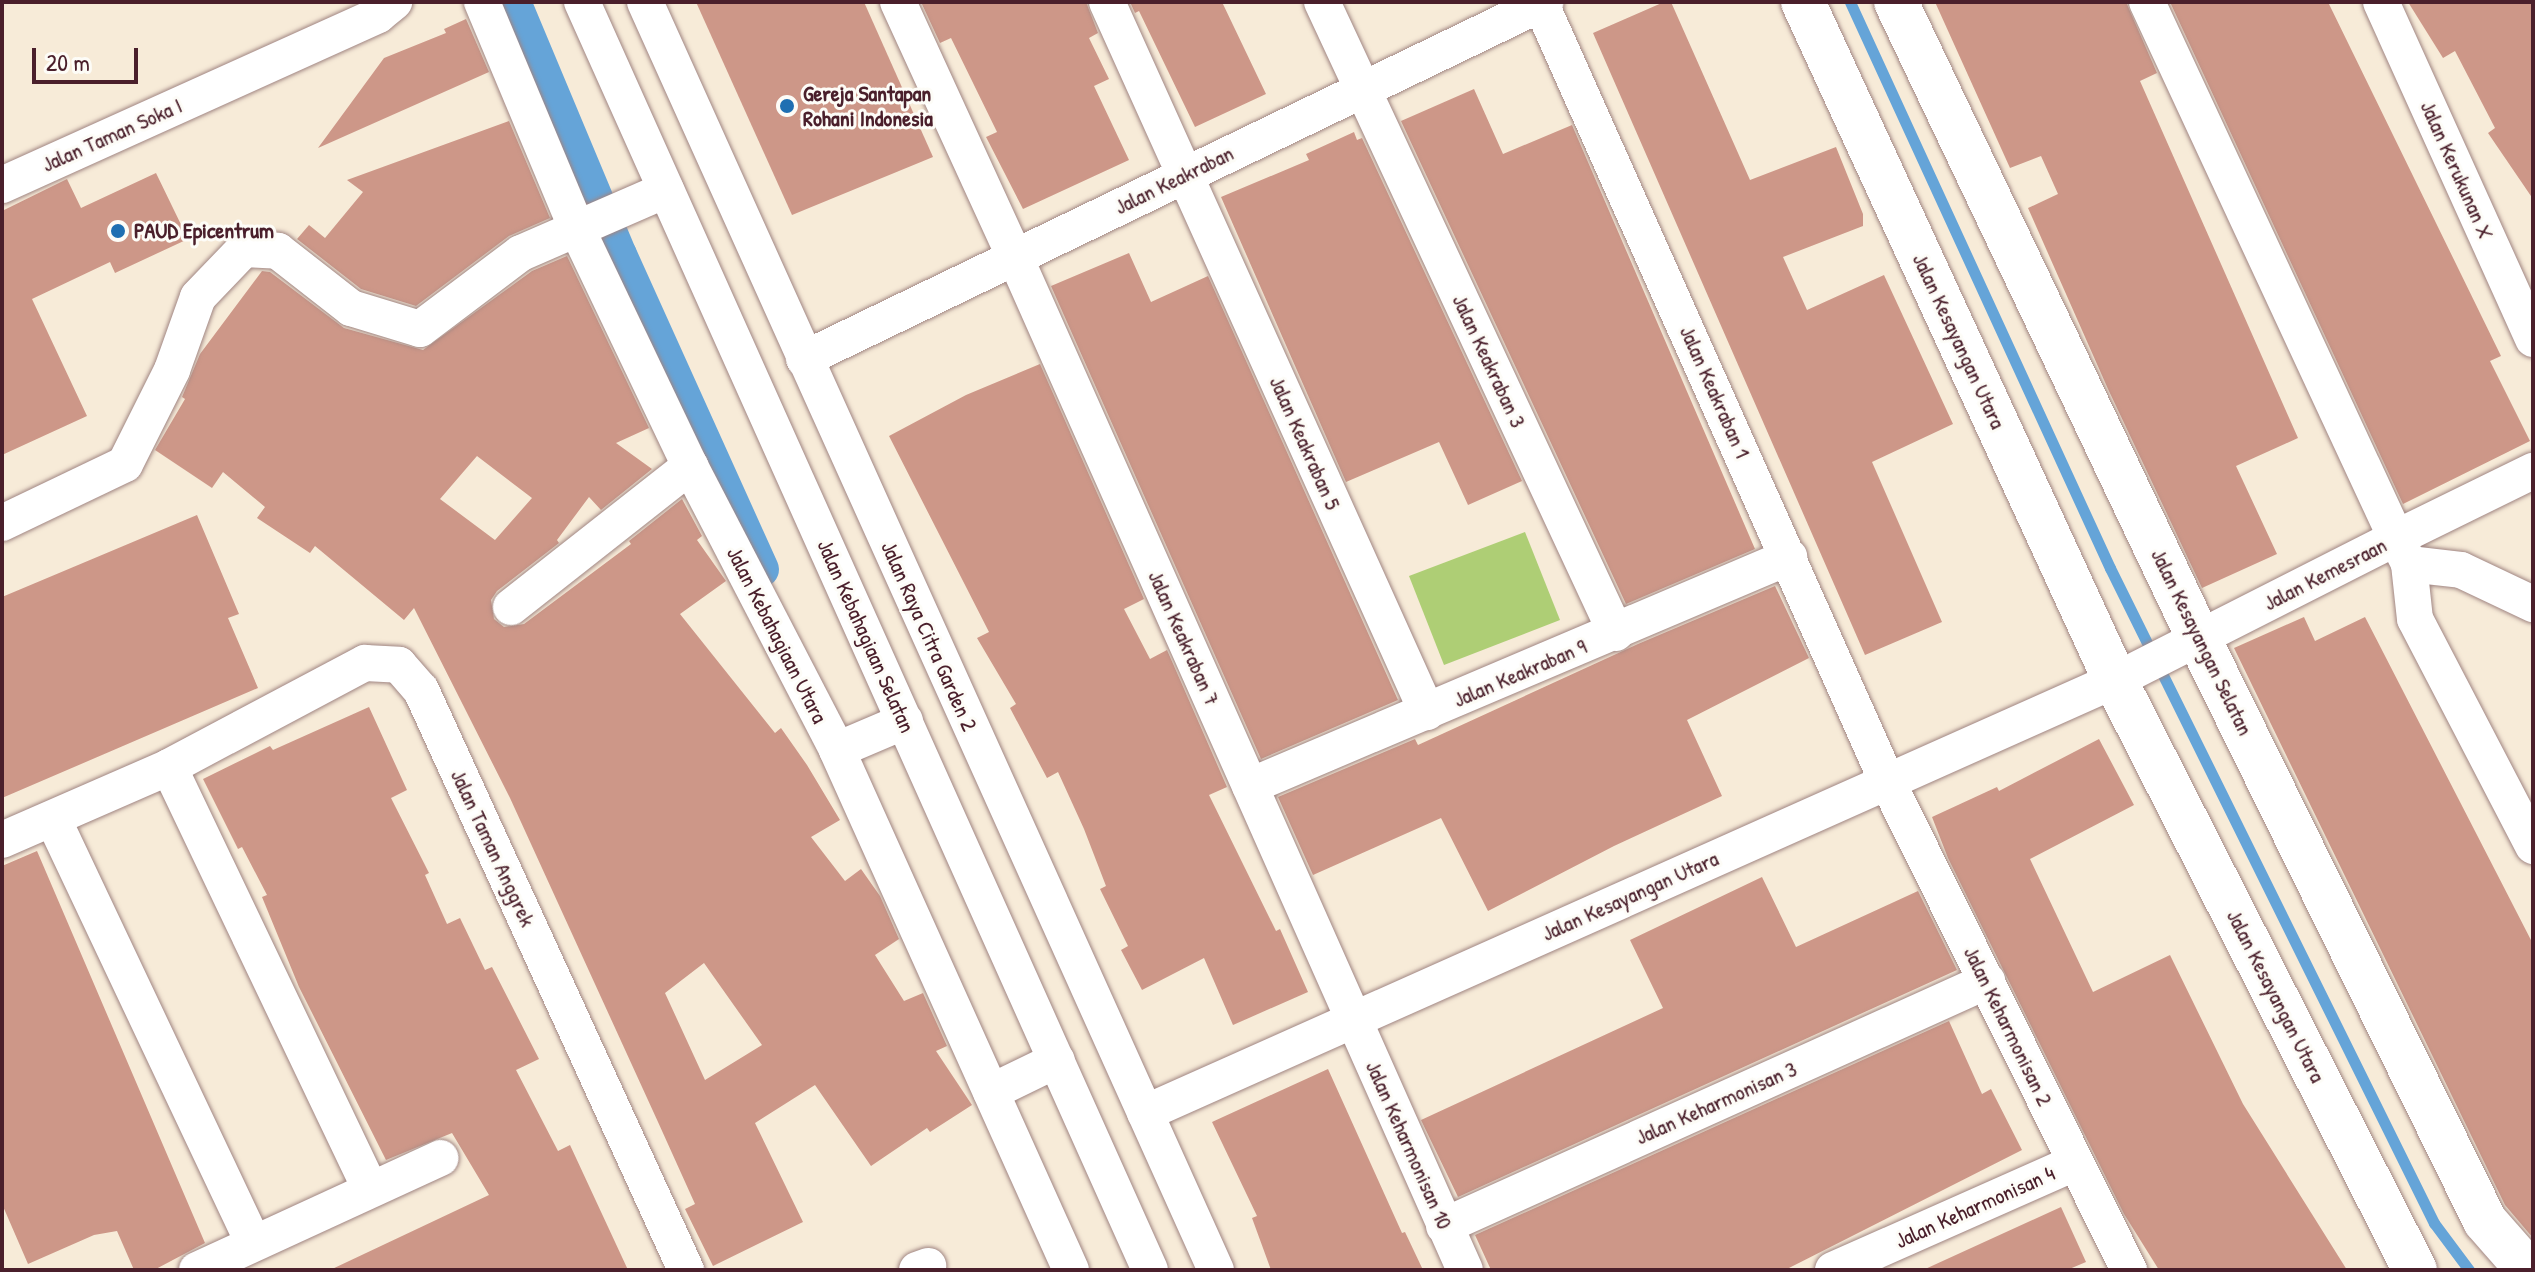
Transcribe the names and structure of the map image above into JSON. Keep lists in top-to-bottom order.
{
  "streets": {
    "street": [
      "Jalan Taman Soka I",
      "Jalan Kerukunan X",
      "Jalan Keakraban",
      "Jalan Kesayangan Utara",
      "Jalan Keakraban 3",
      "Jalan Keakraban 1",
      "Jalan Keakraban 5",
      "Jalan Kemesraan",
      "Jalan Kebahagiaan Utara",
      "Jalan Kebahagiaan Selatan",
      "Jalan Raya Citra Garden 2",
      "Jalan Keakraban 7",
      "Jalan Kesayangan Selatan",
      "Jalan Keakraban 9",
      "Jalan Taman Anggrek",
      "Jalan Keharmonisan 2",
      "Jalan Keharmonisan 3",
      "Jalan Keharmonisan 10",
      "Jalan Keharmonisan 4"
    ]
  },
  "crossings": [
    ["Jalan Keakraban", "Jalan Keakraban 3"],
    ["Jalan Keakraban", "Jalan Keakraban 1"],
    ["Jalan Keakraban", "Jalan Keakraban 5"],
    ["Jalan Keakraban", "Jalan Raya Citra Garden 2"],
    ["Jalan Keakraban", "Jalan Keakraban 7"],
    ["Jalan Kesayangan Utara", "Jalan Keakraban 1"],
    ["Jalan Kesayangan Utara", "Jalan Kemesraan"],
    ["Jalan Kesayangan Utara", "Jalan Raya Citra Garden 2"],
    ["Jalan Kesayangan Utara", "Jalan Keakraban 7"],
    ["Jalan Kesayangan Utara", "Jalan Kesayangan Selatan"],
    ["Jalan Kesayangan Utara", "Jalan Keharmonisan 2"],
    ["Jalan Kesayangan Utara", "Jalan Keharmonisan 10"],
    ["Jalan Keakraban 3", "Jalan Keakraban 9"],
    ["Jalan Keakraban 1", "Jalan Keakraban 9"],
    ["Jalan Keakraban 1", "Jalan Keharmonisan 2"],
    ["Jalan Keakraban 5", "Jalan Keakraban 9"],
    ["Jalan Kemesraan", "Jalan Kesayangan Selatan"],
    ["Jalan Keakraban 7", "Jalan Keakraban 9"],
    ["Jalan Keakraban 7", "Jalan Keharmonisan 10"],
    ["Jalan Keharmonisan 2", "Jalan Keharmonisan 3"],
    ["Jalan Keharmonisan 2", "Jalan Keharmonisan 4"],
    ["Jalan Keharmonisan 3", "Jalan Keharmonisan 10"]
  ],
  "places": ["Gereja Santapan Rohani Indonesia", "PAUD Epicentrum"],
  "scale_bar": "20 m"
}
